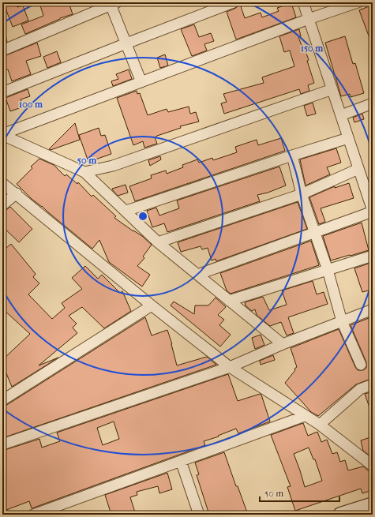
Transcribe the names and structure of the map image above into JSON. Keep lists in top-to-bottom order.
{
  "scale_bar": "50 m",
  "rings": ["150 m", "100 m", "50 m"]
}
